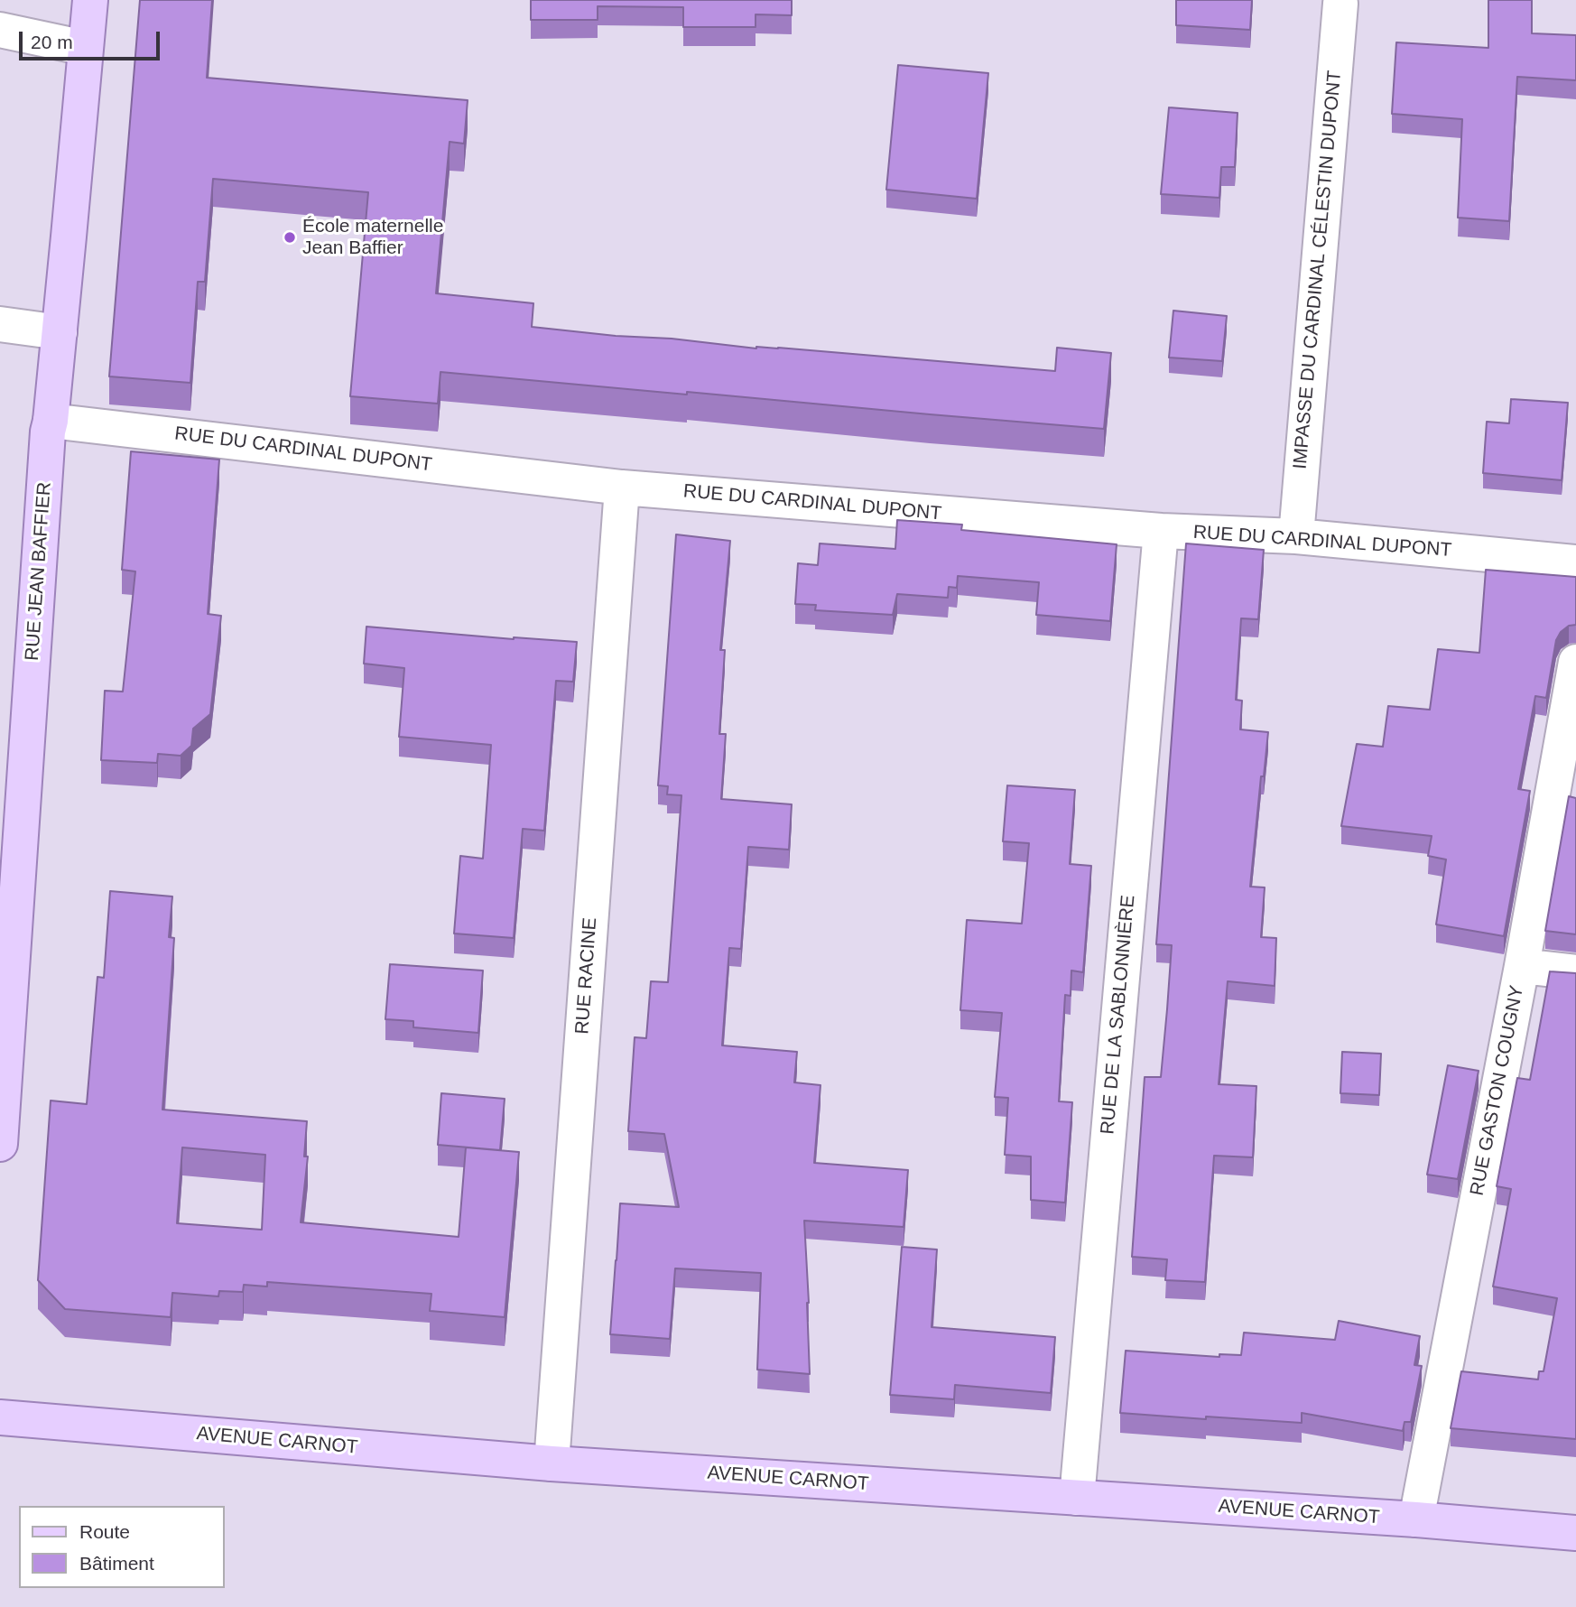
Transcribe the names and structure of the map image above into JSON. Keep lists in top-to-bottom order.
{
  "streets": {
    "main road": ["RUE JEAN BAFFIER", "AVENUE CARNOT"],
    "street": [
      "IMPASSE DU CARDINAL CÉLESTIN DUPONT",
      "RUE DU CARDINAL DUPONT",
      "RUE RACINE",
      "RUE DE LA SABLONNIÈRE",
      "RUE GASTON COUGNY"
    ]
  },
  "crossings": [
    ["IMPASSE DU CARDINAL CÉLESTIN DUPONT", "RUE DU CARDINAL DUPONT"],
    ["RUE DU CARDINAL DUPONT", "RUE JEAN BAFFIER"],
    ["RUE DU CARDINAL DUPONT", "RUE RACINE"],
    ["RUE DU CARDINAL DUPONT", "RUE DE LA SABLONNIÈRE"],
    ["RUE RACINE", "AVENUE CARNOT"],
    ["RUE DE LA SABLONNIÈRE", "AVENUE CARNOT"],
    ["RUE GASTON COUGNY", "AVENUE CARNOT"]
  ],
  "places": ["École maternelle Jean Baffier"],
  "legend": ["Route", "Bâtiment"],
  "scale_bar": "20 m"
}
